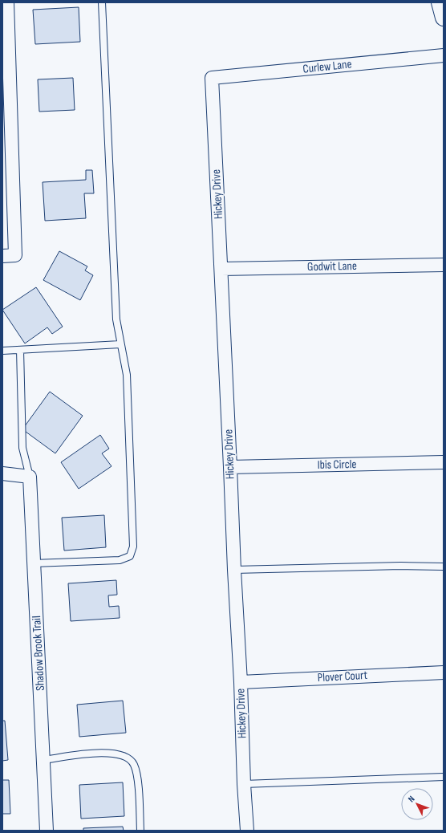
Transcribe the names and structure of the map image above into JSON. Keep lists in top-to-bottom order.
{
  "streets": {
    "street": [
      "Curlew Lane",
      "Hickey Drive",
      "Godwit Lane",
      "Ibis Circle",
      "Shadow Brook Trail",
      "Plover Court"
    ]
  },
  "crossings": [
    ["Curlew Lane", "Hickey Drive"],
    ["Hickey Drive", "Godwit Lane"],
    ["Hickey Drive", "Ibis Circle"],
    ["Hickey Drive", "Plover Court"]
  ],
  "north": "top left"
}
